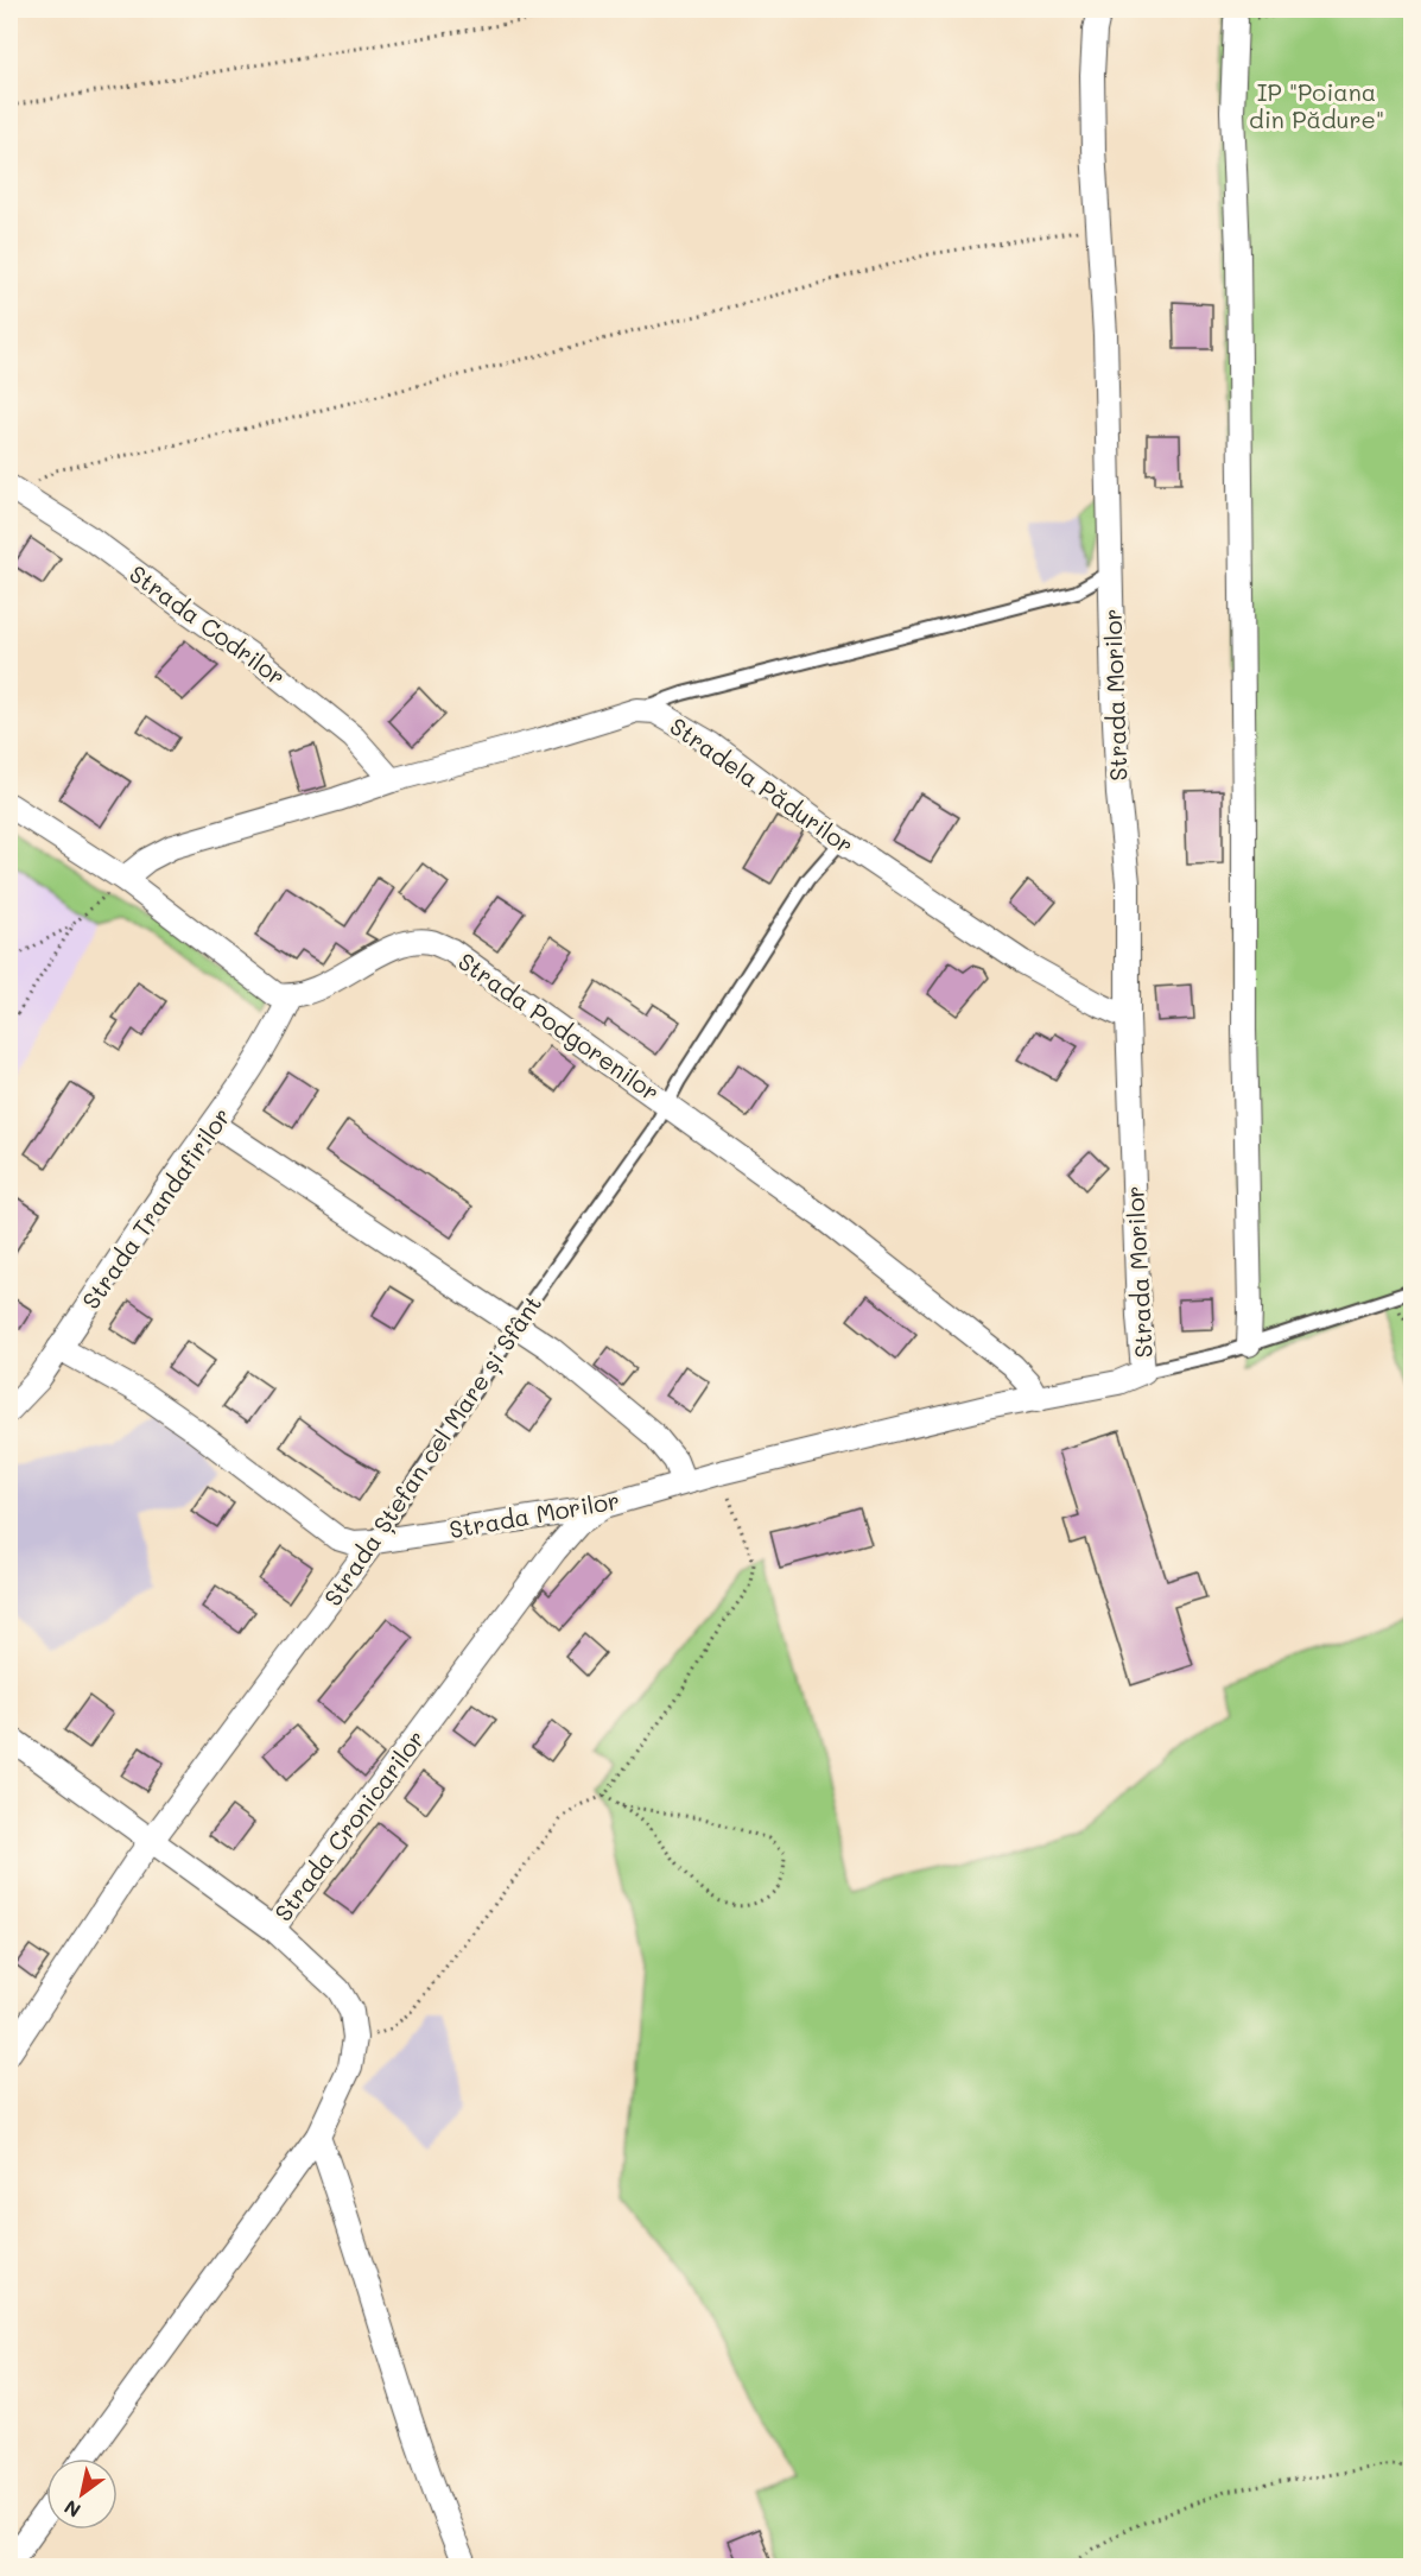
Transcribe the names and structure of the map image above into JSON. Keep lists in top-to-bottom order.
{
  "streets": {
    "street": [
      "Strada Codrilor",
      "Strada Morilor",
      "Stradela Pădurilor",
      "Strada Podgorenilor",
      "Strada Trandafirilor",
      "Strada Ștefan cel Mare și Sfânt",
      "Strada Cronicarilor"
    ]
  },
  "crossings": [
    ["Strada Morilor", "Stradela Pădurilor"],
    ["Strada Morilor", "Strada Podgorenilor"],
    ["Strada Morilor", "Strada Trandafirilor"],
    ["Strada Morilor", "Strada Ștefan cel Mare și Sfânt"],
    ["Strada Morilor", "Strada Cronicarilor"],
    ["Stradela Pădurilor", "Strada Ștefan cel Mare și Sfânt"],
    ["Strada Podgorenilor", "Strada Trandafirilor"],
    ["Strada Podgorenilor", "Strada Ștefan cel Mare și Sfânt"]
  ],
  "parks": ["IP \"Poiana din Pădure\""],
  "north": "bottom left"
}
